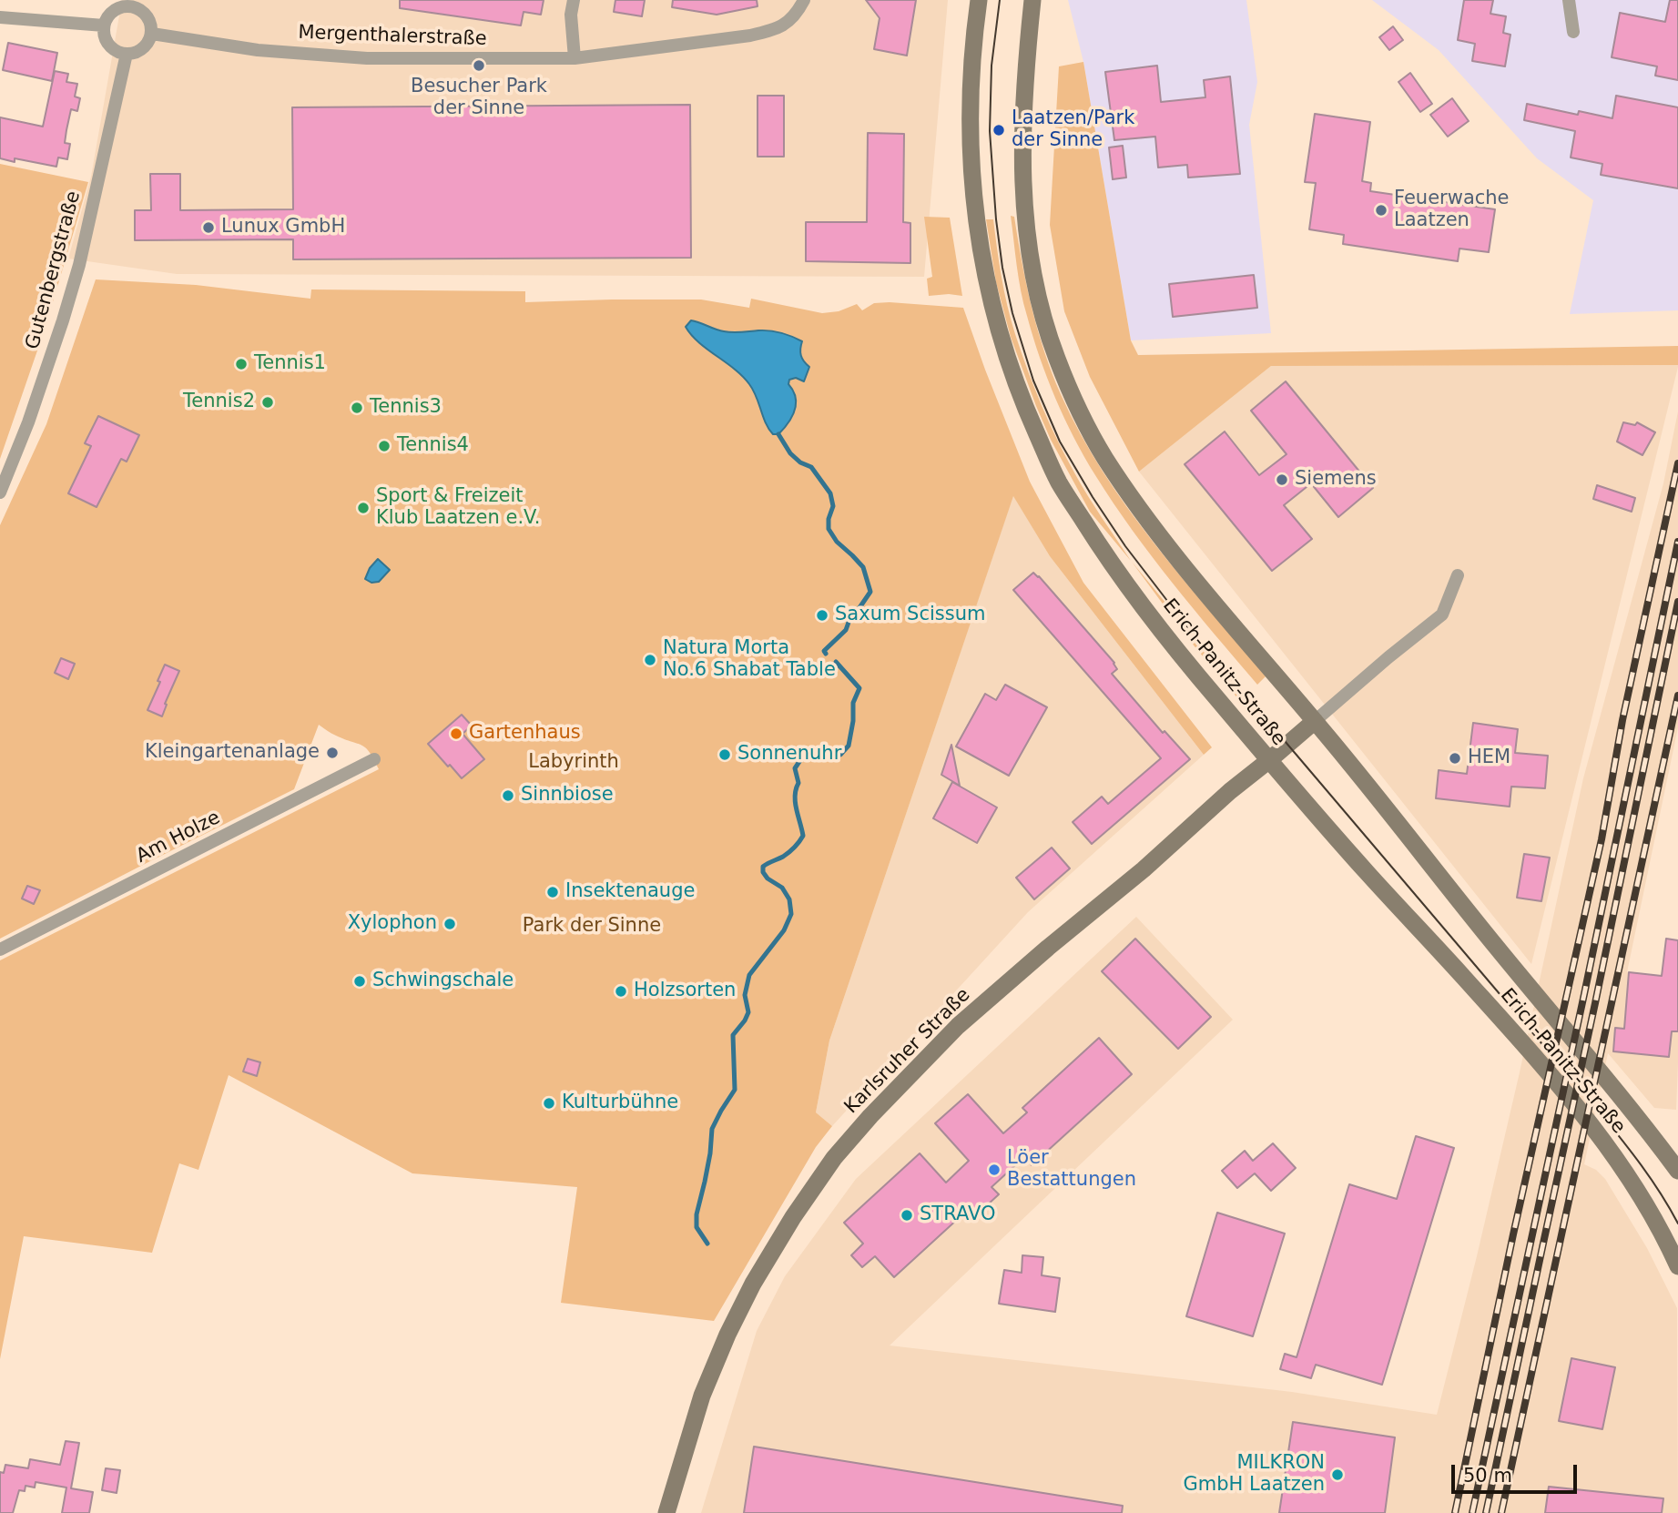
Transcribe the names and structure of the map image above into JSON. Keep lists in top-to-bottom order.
{
  "streets": {
    "main road": ["Erich-Panitz-Straße", "Karlsruher Straße"],
    "street": ["Mergenthalerstraße", "Gutenbergstraße", "Am Holze"]
  },
  "crossings": [
    ["Mergenthalerstraße", "Gutenbergstraße"],
    ["Erich-Panitz-Straße", "Karlsruher Straße"]
  ],
  "parks": ["Labyrinth", "Park der Sinne"],
  "places": [
    "Besucher Park der Sinne",
    "Laatzen/Park der Sinne",
    "Feuerwache Laatzen",
    "Lunux GmbH",
    "Tennis1",
    "Tennis2",
    "Tennis3",
    "Tennis4",
    "Siemens",
    "Sport & Freizeit Klub Laatzen e.V.",
    "Saxum Scissum",
    "Natura Morta No.6 Shabat Table",
    "Gartenhaus",
    "Kleingartenanlage",
    "Sonnenuhr",
    "HEM",
    "Sinnbiose",
    "Insektenauge",
    "Xylophon",
    "Schwingschale",
    "Holzsorten",
    "Kulturbühne",
    "Löer Bestattungen",
    "STRAVO",
    "MILKRON GmbH Laatzen"
  ],
  "scale_bar": "50 m"
}
